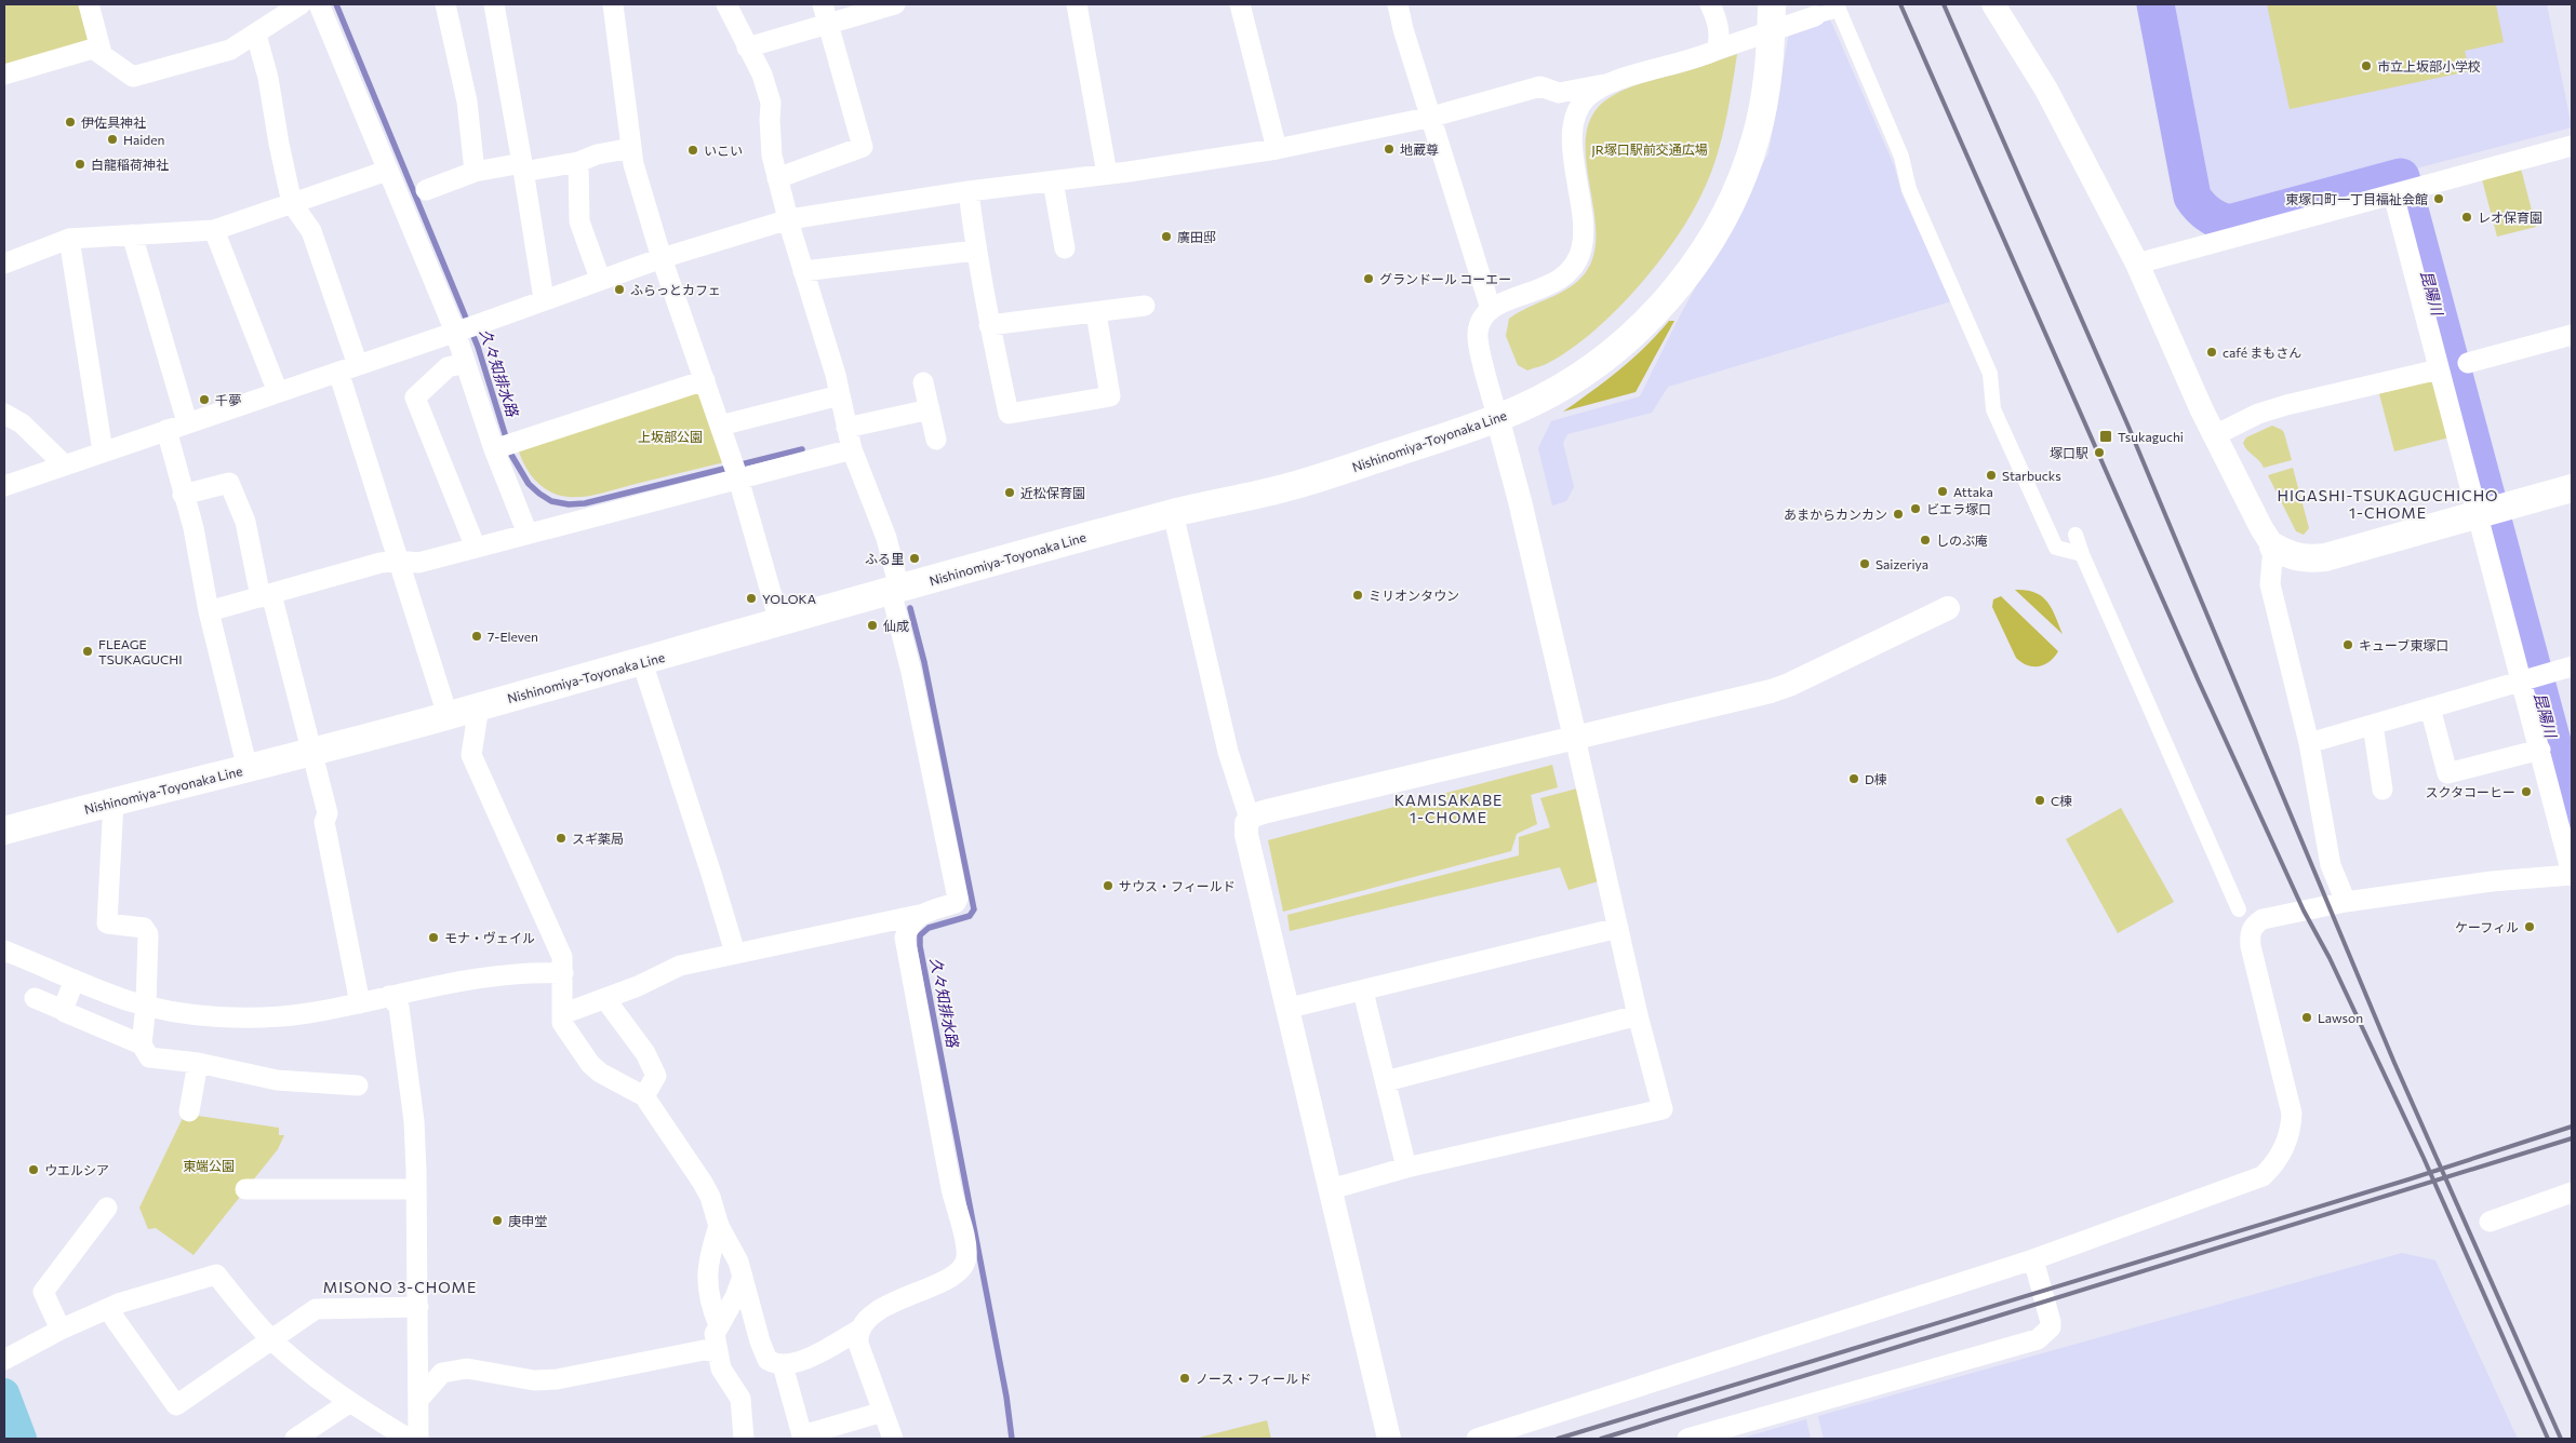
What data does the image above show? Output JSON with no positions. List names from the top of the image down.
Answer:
{
  "streets": {
    "main road": ["Nishinomiya-Toyonaka Line"]
  },
  "districts": ["HIGASHI-TSUKAGUCHICHO 1-CHOME", "KAMISAKABE 1-CHOME", "MISONO 3-CHOME"],
  "water": ["昆陽川", "久々知排水路"],
  "parks": ["JR塚口駅前交通広場", "上坂部公園", "東端公園"],
  "places": {
    "other": [
      "市立上坂部小学校",
      "伊佐具神社",
      "Haiden",
      "地蔵尊",
      "いこい",
      "白龍稲荷神社",
      "東塚口町一丁目福祉会館",
      "レオ保育園",
      "廣田邸",
      "グランドール コーエー",
      "ふらっとカフェ",
      "café まもさん",
      "千夢",
      "塚口駅",
      "Starbucks",
      "Attaka",
      "近松保育園",
      "ビエラ塚口",
      "あまからカンカン",
      "しのぶ庵",
      "ふる里",
      "Saizeriya",
      "ミリオンタウン",
      "YOLOKA",
      "仙成",
      "7-Eleven",
      "キューブ東塚口",
      "FLEAGE TSUKAGUCHI",
      "D棟",
      "スクタコーヒー",
      "C棟",
      "スギ薬局",
      "サウス・フィールド",
      "ケーフィル",
      "モナ・ヴェイル",
      "Lawson",
      "ウエルシア",
      "庚申堂",
      "ノース・フィールド"
    ],
    "transit": ["Tsukaguchi"]
  }
}
